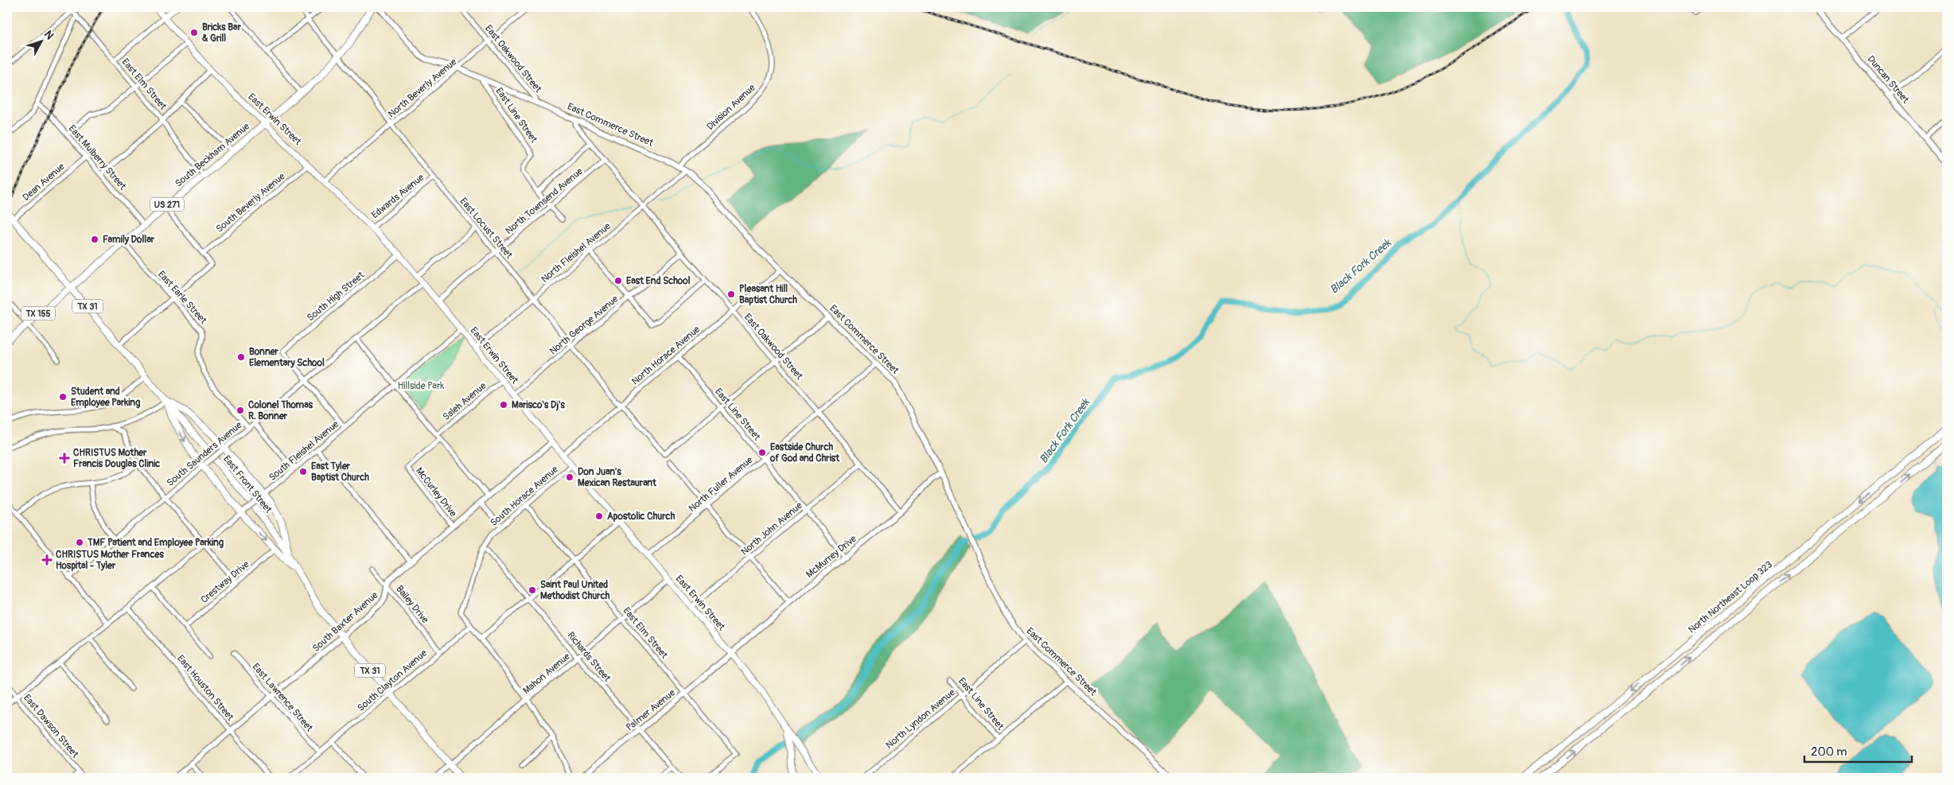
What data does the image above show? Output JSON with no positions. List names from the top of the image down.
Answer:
{
  "streets": {
    "main road": [
      "East Erwin Street",
      "South Beckham Avenue",
      "US 271",
      "TX 31",
      "TX 155",
      "East Front Street",
      "North Northeast Loop 323"
    ],
    "street": [
      "East Oakwood Street",
      "Duncan Street",
      "East Elm Street",
      "North Beverly Avenue",
      "Division Avenue",
      "East Line Street",
      "East Commerce Street",
      "East Mulberry Street",
      "Dean Avenue",
      "Edwards Avenue",
      "North Townsend Avenue",
      "South Beverly Avenue",
      "East Locust Street",
      "North Fleishel Avenue",
      "South High Street",
      "East Earle Street",
      "North George Avenue",
      "North Horace Avenue",
      "Saleh Avenue",
      "South Fleishel Avenue",
      "South Saunders Avenue",
      "North Fuller Avenue",
      "McCurley Drive",
      "South Horace Avenue",
      "North John Avenue",
      "McMurrey Drive",
      "Crestway Drive",
      "Bailey Drive",
      "South Baxter Avenue",
      "Richards Street",
      "Mahon Avenue",
      "South Clayton Avenue",
      "East Houston Street",
      "East Lawrence Street",
      "Palmer Avenue",
      "North Lyndon Avenue",
      "East Dawson Street"
    ]
  },
  "crossings": [
    ["East Oakwood Street", "North Beverly Avenue"],
    ["East Oakwood Street", "East Commerce Street"],
    ["East Oakwood Street", "North Townsend Avenue"],
    ["East Oakwood Street", "North Fleishel Avenue"],
    ["East Oakwood Street", "North George Avenue"],
    ["East Oakwood Street", "North Horace Avenue"],
    ["East Oakwood Street", "North Fuller Avenue"],
    ["East Oakwood Street", "North John Avenue"],
    ["East Oakwood Street", "McMurrey Drive"],
    ["East Elm Street", "South Beckham Avenue"],
    ["East Elm Street", "South Horace Avenue"],
    ["East Elm Street", "Mahon Avenue"],
    ["East Elm Street", "Palmer Avenue"],
    ["North Beverly Avenue", "East Erwin Street"],
    ["North Beverly Avenue", "East Commerce Street"],
    ["North Beverly Avenue", "East Locust Street"],
    ["Division Avenue", "East Commerce Street"],
    ["East Line Street", "East Commerce Street"],
    ["East Line Street", "North Townsend Avenue"],
    ["East Line Street", "East Locust Street"],
    ["East Line Street", "North Horace Avenue"],
    ["East Line Street", "North Fuller Avenue"],
    ["East Line Street", "North John Avenue"],
    ["East Line Street", "McMurrey Drive"],
    ["East Line Street", "North Lyndon Avenue"],
    ["East Erwin Street", "South Beckham Avenue"],
    ["East Erwin Street", "Edwards Avenue"],
    ["East Erwin Street", "North Townsend Avenue"],
    ["East Erwin Street", "South Beverly Avenue"],
    ["East Erwin Street", "US 271"],
    ["East Erwin Street", "North Fleishel Avenue"],
    ["East Erwin Street", "South High Street"],
    ["East Erwin Street", "North George Avenue"],
    ["East Erwin Street", "North Horace Avenue"],
    ["East Erwin Street", "Saleh Avenue"],
    ["East Erwin Street", "South Fleishel Avenue"],
    ["East Erwin Street", "South Saunders Avenue"],
    ["East Erwin Street", "North Fuller Avenue"],
    ["East Erwin Street", "South Horace Avenue"],
    ["East Erwin Street", "North John Avenue"],
    ["East Erwin Street", "McMurrey Drive"],
    ["East Erwin Street", "South Baxter Avenue"],
    ["East Erwin Street", "Mahon Avenue"],
    ["East Erwin Street", "Palmer Avenue"],
    ["East Commerce Street", "North Fleishel Avenue"],
    ["East Commerce Street", "North Horace Avenue"],
    ["East Commerce Street", "North Fuller Avenue"],
    ["East Commerce Street", "McMurrey Drive"],
    ["East Commerce Street", "North Lyndon Avenue"],
    ["South Beckham Avenue", "East Mulberry Street"],
    ["South Beckham Avenue", "US 271"],
    ["South Beckham Avenue", "East Earle Street"],
    ["South Beckham Avenue", "East Front Street"],
    ["East Mulberry Street", "Dean Avenue"],
    ["Dean Avenue", "East Front Street"],
    ["Edwards Avenue", "East Locust Street"],
    ["North Townsend Avenue", "East Locust Street"],
    ["US 271", "East Locust Street"],
    ["East Locust Street", "North Fleishel Avenue"],
    ["East Locust Street", "North George Avenue"],
    ["East Locust Street", "North Horace Avenue"],
    ["South High Street", "South Saunders Avenue"],
    ["East Earle Street", "South Saunders Avenue"],
    ["Saleh Avenue", "McCurley Drive"],
    ["South Fleishel Avenue", "East Houston Street"],
    ["South Fleishel Avenue", "East Dawson Street"],
    ["East Front Street", "South Baxter Avenue"],
    ["East Front Street", "Mahon Avenue"],
    ["East Front Street", "South Clayton Avenue"],
    ["McCurley Drive", "South Baxter Avenue"],
    ["South Horace Avenue", "Richards Street"],
    ["South Horace Avenue", "South Clayton Avenue"],
    ["McMurrey Drive", "Palmer Avenue"],
    ["Bailey Drive", "South Baxter Avenue"],
    ["Bailey Drive", "South Clayton Avenue"],
    ["South Baxter Avenue", "East Houston Street"],
    ["South Baxter Avenue", "East Lawrence Street"],
    ["Richards Street", "Mahon Avenue"],
    ["Richards Street", "Palmer Avenue"],
    ["South Clayton Avenue", "East Lawrence Street"]
  ],
  "water": ["Black Fork Creek"],
  "parks": ["Hillside Park"],
  "places": {
    "other": [
      "Bricks Bar & Grill",
      "Family Dollar",
      "East End School",
      "Pleasant Hill Baptist Church",
      "Bonner Elementary School",
      "Student and Employee Parking",
      "Marisco's Dj's",
      "Colonel Thomas R. Bonner",
      "Eastside Church of God and Christ",
      "East Tyler Baptist Church",
      "Don Juan's Mexican Restaurant",
      "Apostolic Church",
      "TMF Patient and Employee Parking",
      "Saint Paul United Methodist Church"
    ],
    "health": ["CHRISTUS Mother Francis Douglas Clinic", "CHRISTUS Mother Frances Hospital - Tyler"]
  },
  "scale_bar": "200 m",
  "north": "top right"
}
